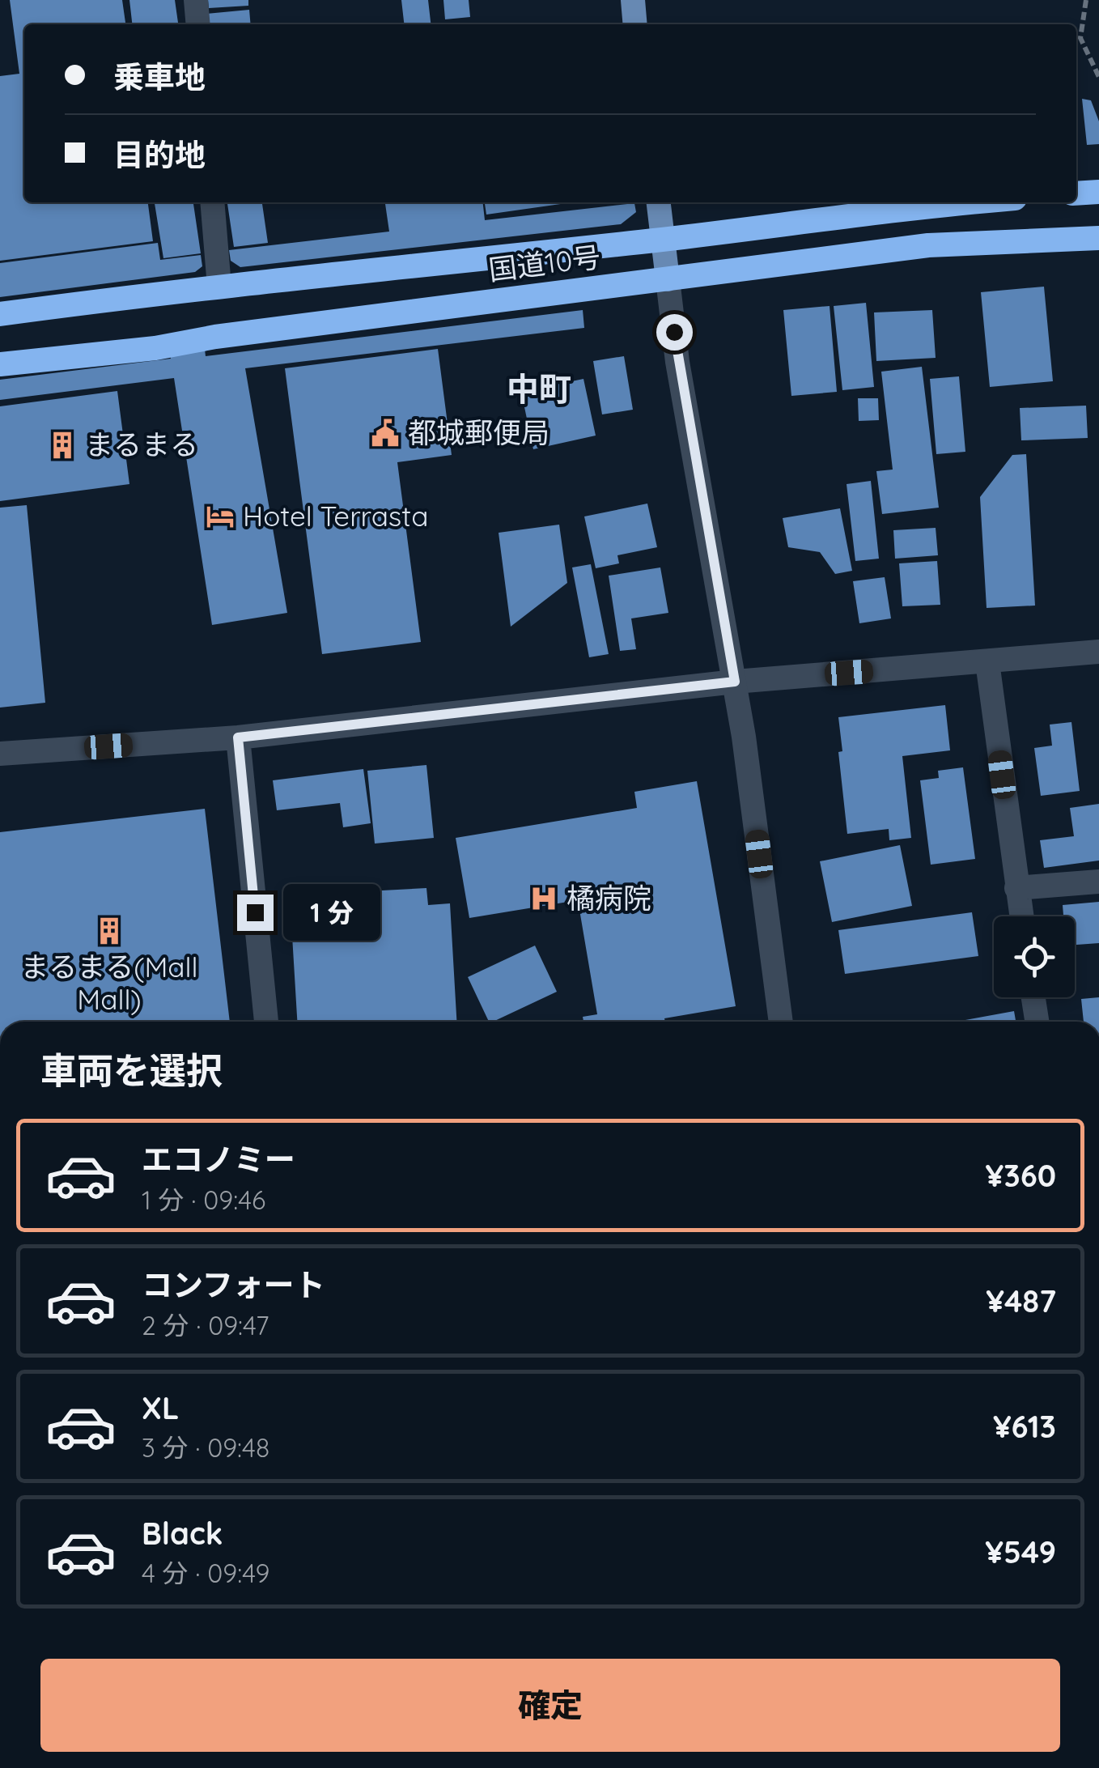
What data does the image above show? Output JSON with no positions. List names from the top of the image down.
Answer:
{
  "streets": {
    "highway": ["国道10号"]
  },
  "districts": ["中町"],
  "places": {
    "public building": ["都城郵便局"],
    "building": ["まるまる", "まるまる(Mall Mall)"],
    "hotel": ["Hotel Terrasta"],
    "hospital": ["橘病院"]
  },
  "page": {
    "banner": ["乗車地", "目的地"],
    "bubble": "1 分",
    "heading": "車両を選択",
    "list": [
      {
        "name": "エコノミー",
        "note": "1 分 · 09:46",
        "value": "¥360"
      },
      {
        "name": "コンフォート",
        "note": "2 分 · 09:47",
        "value": "¥487"
      },
      {
        "name": "XL",
        "note": "3 分 · 09:48",
        "value": "¥613"
      },
      {
        "name": "Black",
        "note": "4 分 · 09:49",
        "value": "¥549"
      }
    ],
    "buttons": "確定"
  }
}
